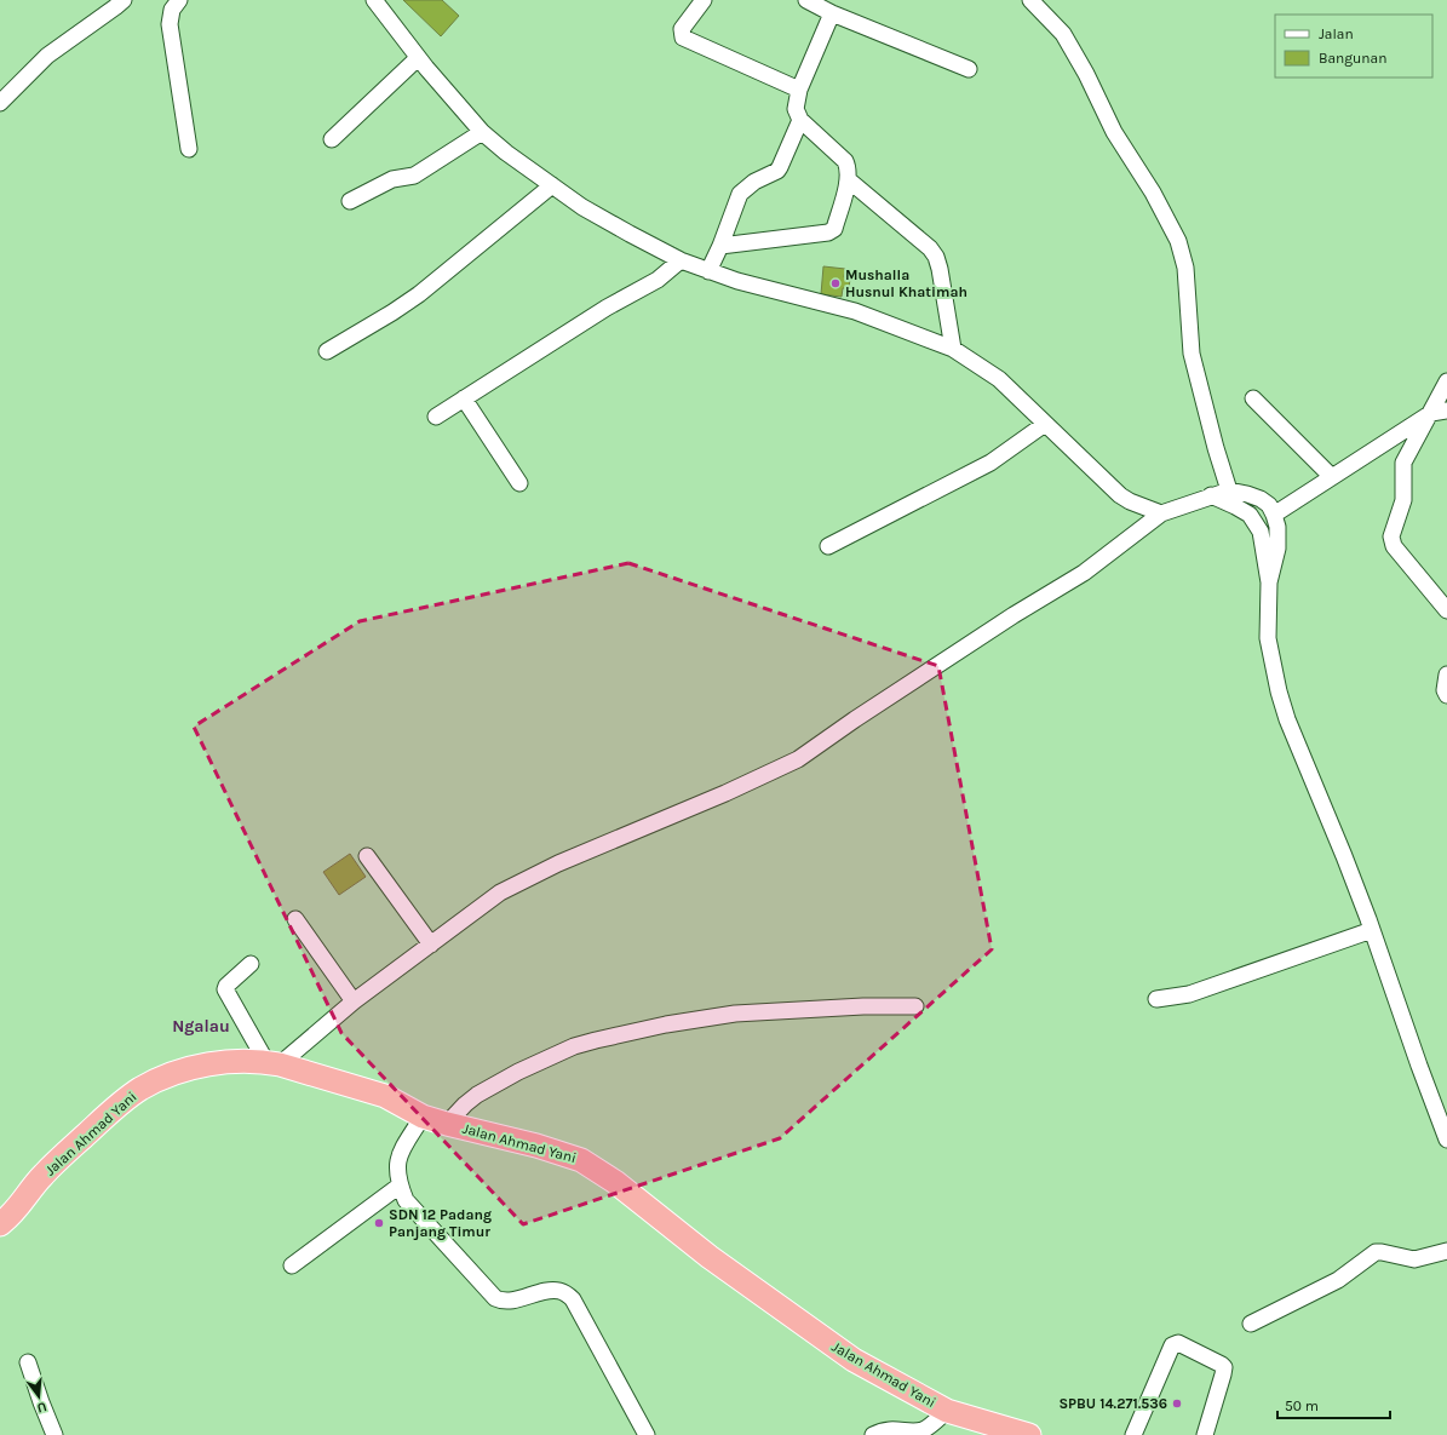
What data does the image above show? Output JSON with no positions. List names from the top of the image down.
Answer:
{
  "streets": {
    "highway": ["Jalan Ahmad Yani"]
  },
  "districts": ["Ngalau"],
  "places": ["Mushalla Husnul Khatimah", "SDN 12 Padang Panjang Timur", "SPBU 14.271.536"],
  "legend": ["Jalan", "Bangunan"],
  "scale_bar": "50 m",
  "north": "bottom"
}
